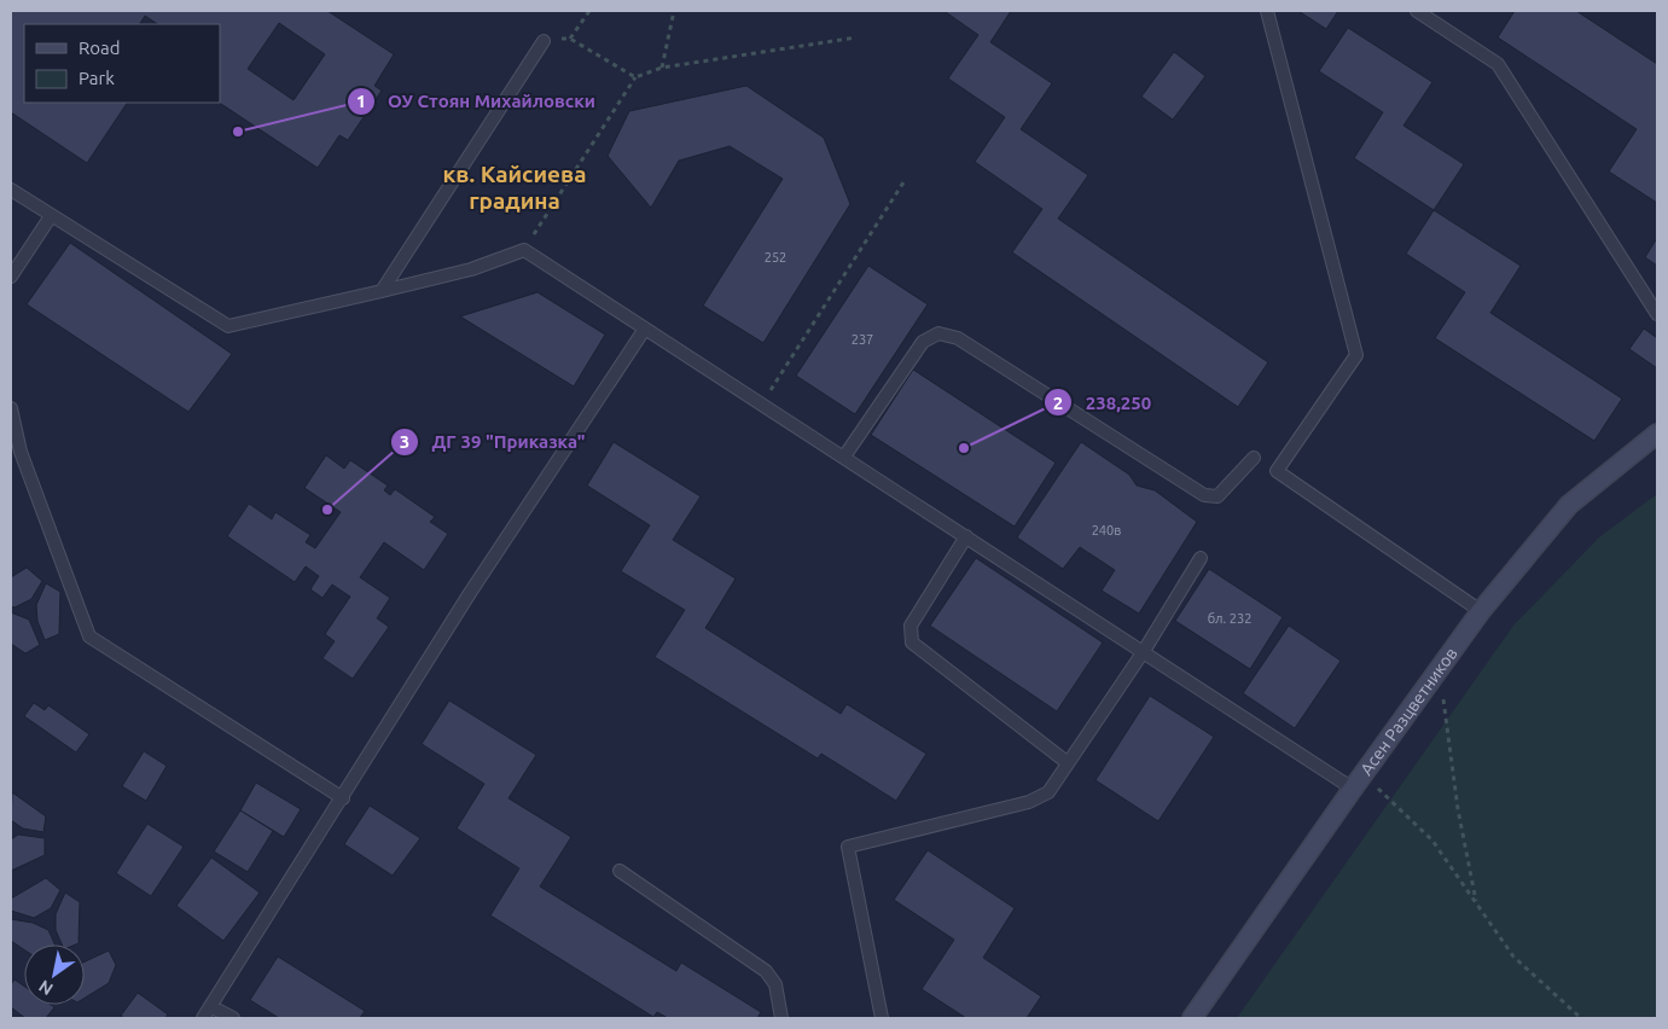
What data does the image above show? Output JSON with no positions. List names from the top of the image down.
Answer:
{
  "streets": {
    "street": ["Асен Разцветников"]
  },
  "districts": ["кв. Кайсиева градина"],
  "places": ["ОУ Стоян Михайловски", "238,250", "ДГ 39 \"Приказка\""],
  "house_numbers": [
    "252",
    "237",
    "240в",
    "бл. 232"
  ],
  "legend": ["Road", "Park"],
  "north": "bottom left"
}
